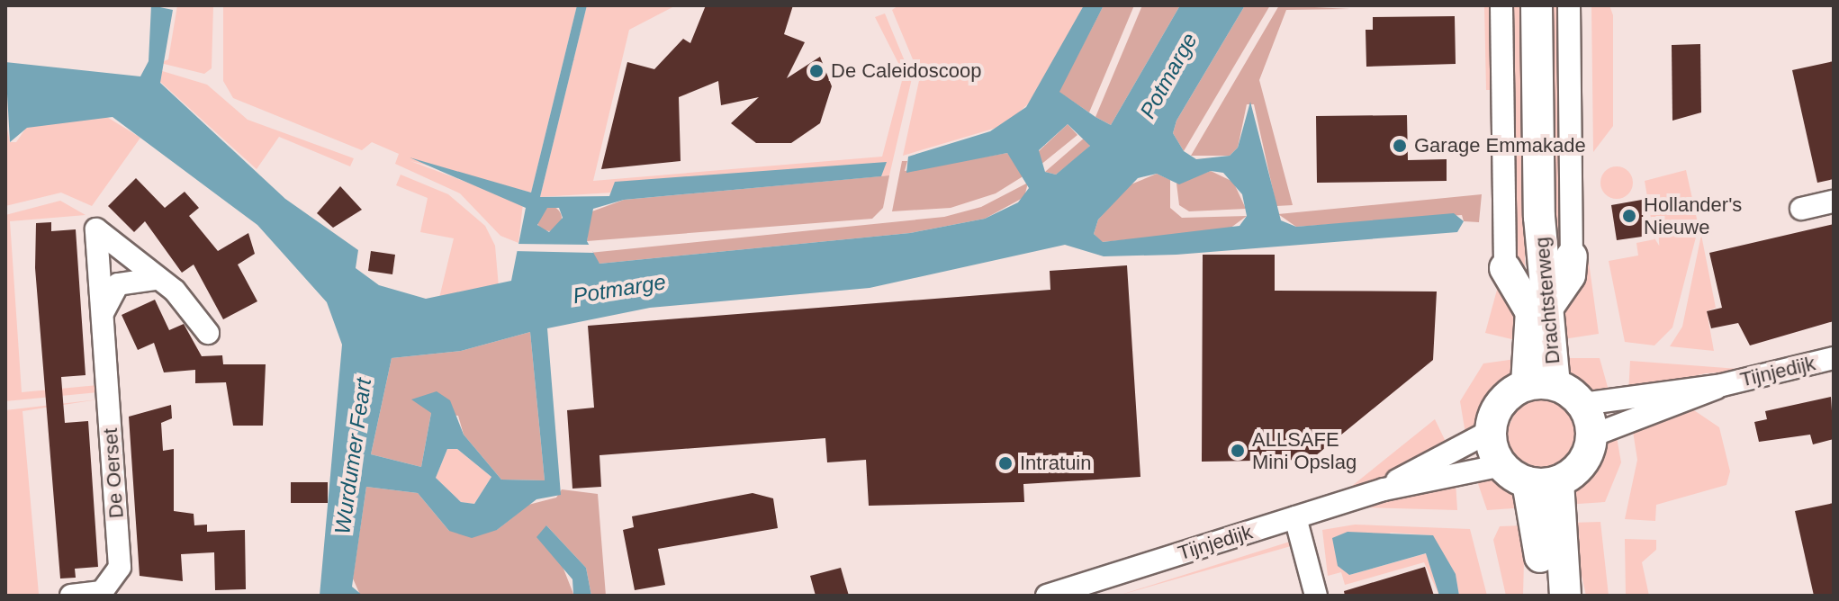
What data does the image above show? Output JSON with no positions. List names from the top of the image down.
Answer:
{
  "streets": {
    "main road": ["Drachtsterweg"],
    "street": ["Tijnjedijk", "De Oerset"]
  },
  "crossings": [
    ["Drachtsterweg", "Tijnjedijk"]
  ],
  "water": ["Potmarge", "Wurdumer Feart"],
  "places": [
    "De Caleidoscoop",
    "Garage Emmakade",
    "Hollander's Nieuwe",
    "ALLSAFE Mini Opslag",
    "Intratuin"
  ]
}
